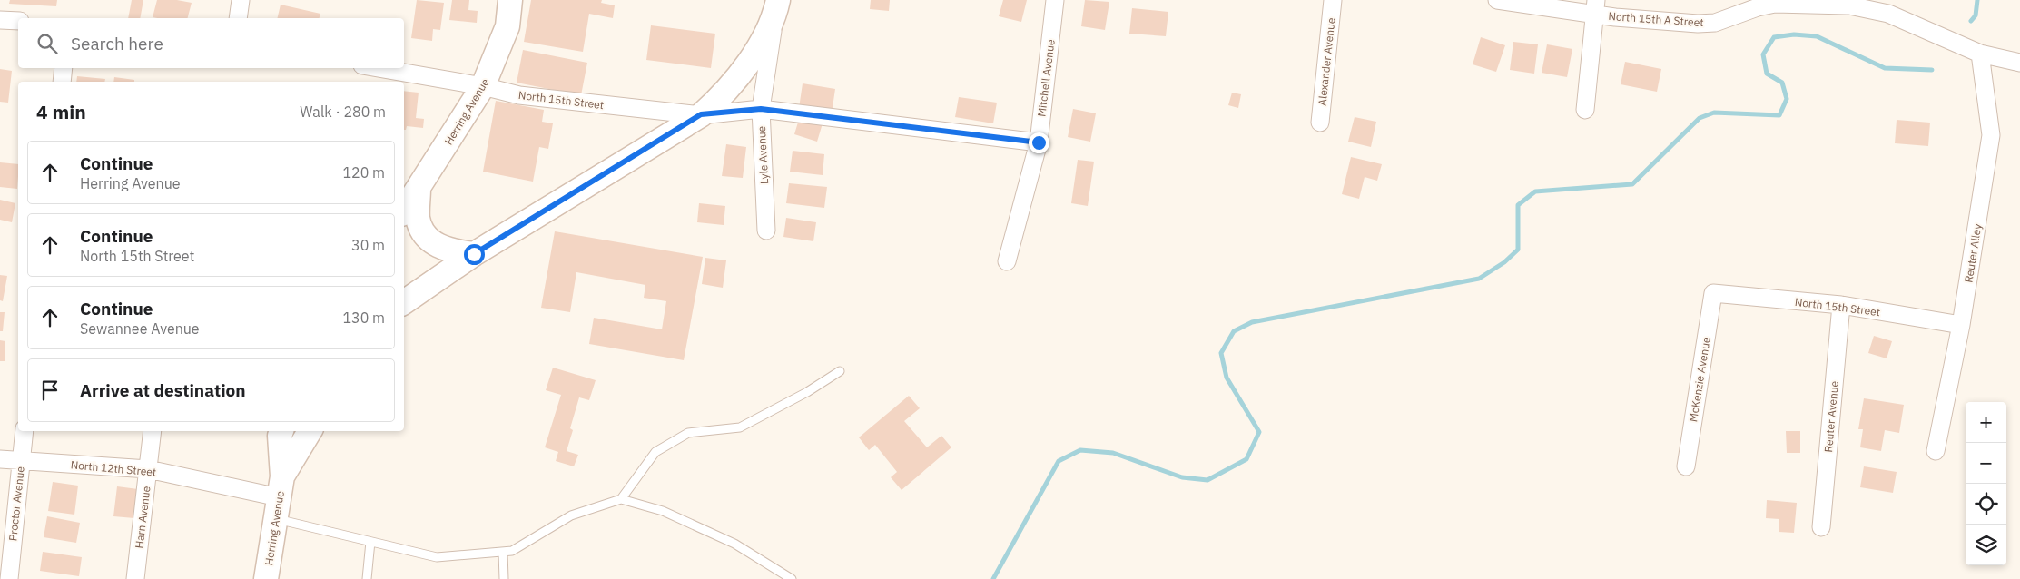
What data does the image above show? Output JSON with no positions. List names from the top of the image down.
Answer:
{
  "streets": {
    "main road": ["Herring Avenue"],
    "street": [
      "North 15th A Street",
      "Alexander Avenue",
      "Mitchell Avenue",
      "North 15th Street",
      "Lyle Avenue",
      "Reuter Alley",
      "McKenzie Avenue",
      "Reuter Avenue",
      "North 12th Street",
      "Proctor Avenue",
      "Harn Avenue"
    ]
  },
  "crossings": [
    ["North 15th A Street", "Reuter Alley"],
    ["Mitchell Avenue", "North 15th Street"],
    ["North 15th Street", "Herring Avenue"],
    ["North 15th Street", "Lyle Avenue"],
    ["North 15th Street", "Reuter Alley"],
    ["North 15th Street", "McKenzie Avenue"],
    ["North 15th Street", "Reuter Avenue"],
    ["Herring Avenue", "North 12th Street"],
    ["North 12th Street", "Proctor Avenue"],
    ["North 12th Street", "Harn Avenue"]
  ],
  "page": {
    "search": "Search here",
    "heading": ["4 min", "Walk · 280 m"],
    "list": [
      ["Continue", "Herring Avenue", "120 m"],
      ["Continue", "North 15th Street", "30 m"],
      ["Continue", "Sewannee Avenue", "130 m"],
      "Arrive at destination"
    ],
    "map_buttons": ["+", "−"]
  }
}
